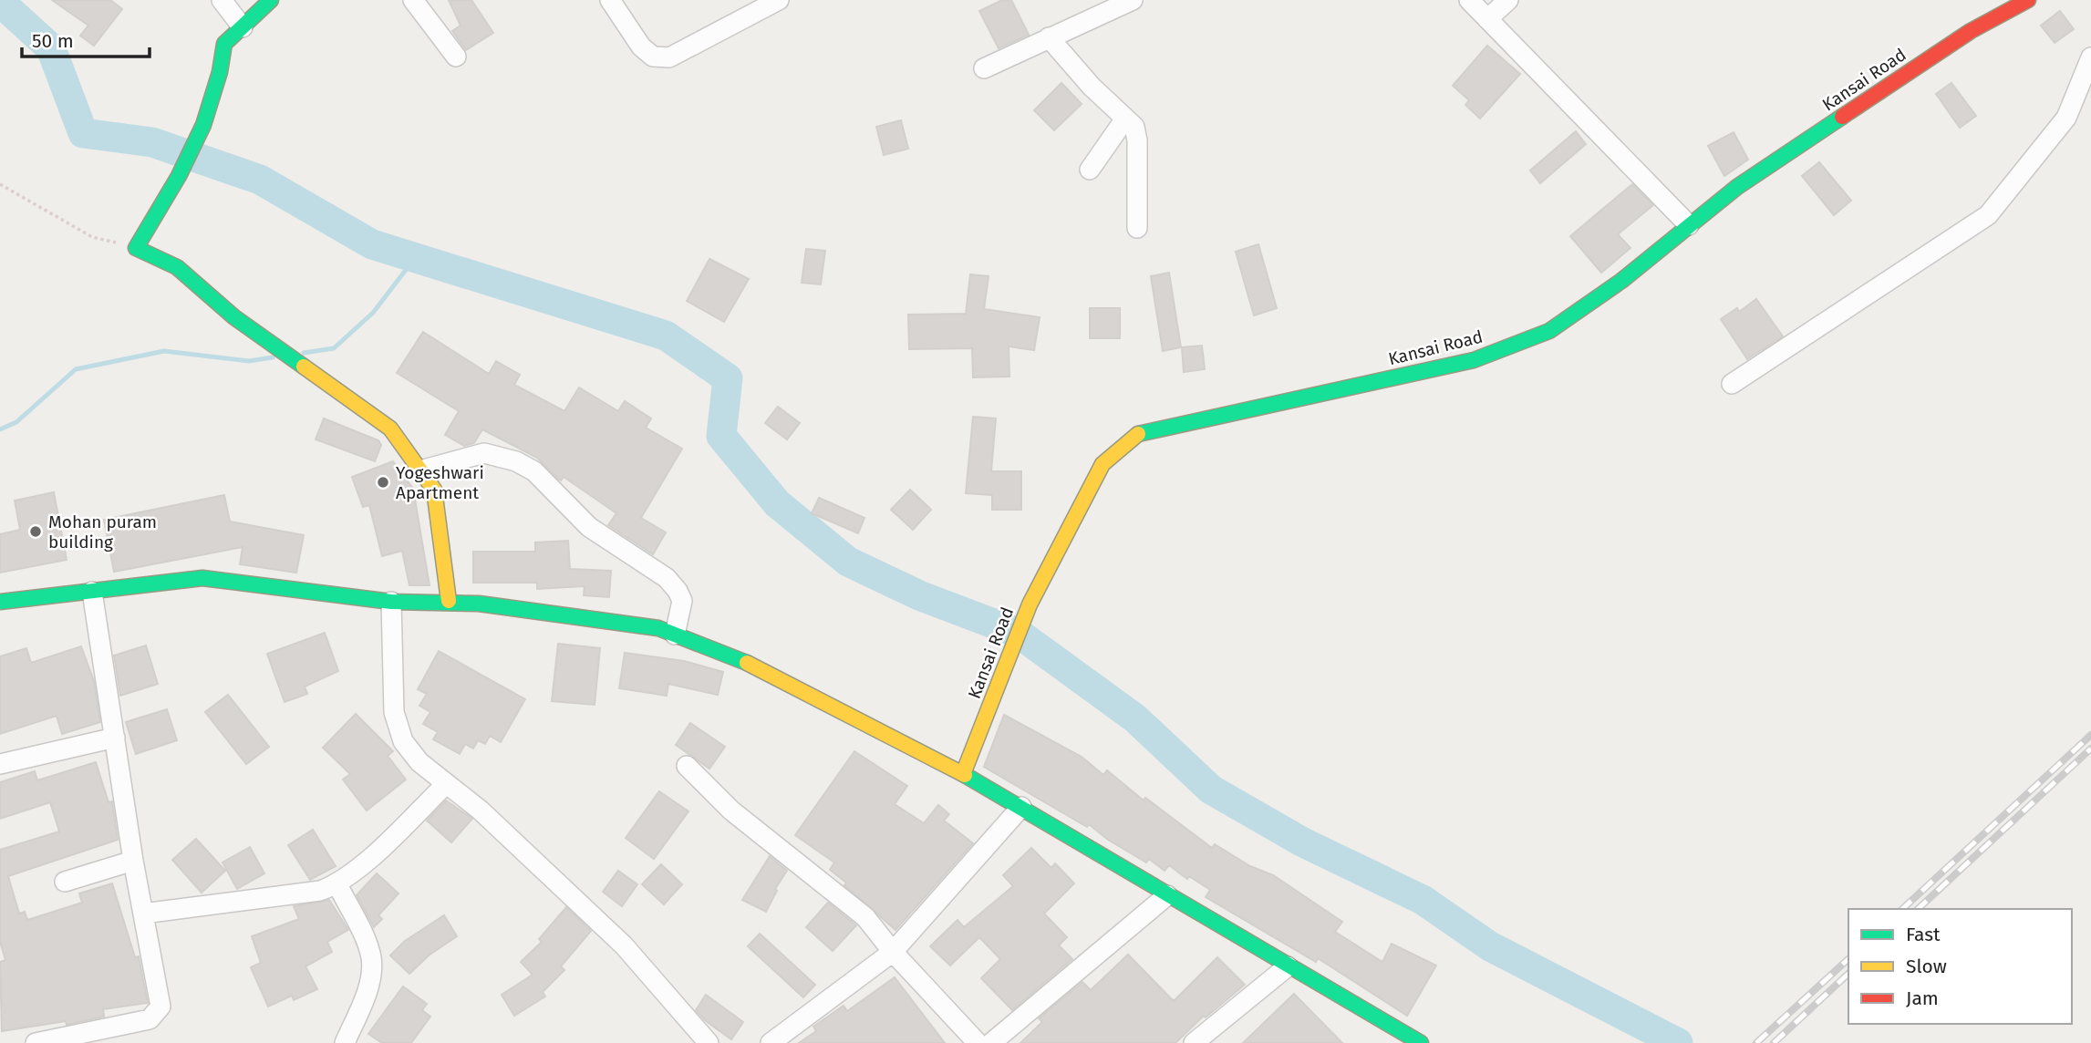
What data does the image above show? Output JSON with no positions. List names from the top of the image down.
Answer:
{
  "streets": {
    "street": ["Kansai Road"]
  },
  "places": ["Yogeshwari Apartment", "Mohan puram building"],
  "legend": ["Fast", "Slow", "Jam"],
  "scale_bar": "50 m"
}
